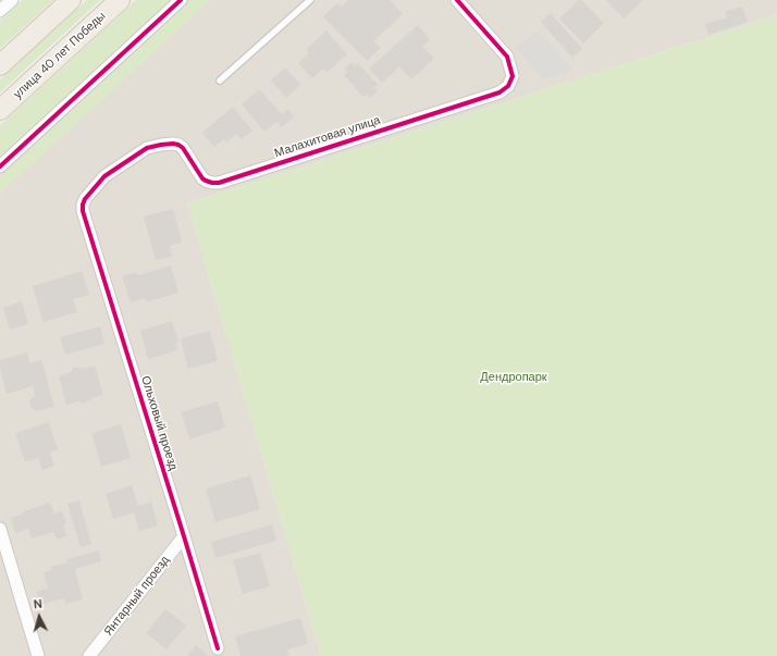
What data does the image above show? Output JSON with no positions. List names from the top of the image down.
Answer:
{
  "streets": {
    "main road": ["улица 40 лет Победы"],
    "street": ["Малахитовая улица", "Ольховый проезд", "Янтарный проезд"]
  },
  "crossings": [
    ["Малахитовая улица", "Ольховый проезд"],
    ["Ольховый проезд", "Янтарный проезд"]
  ],
  "parks": ["Дендропарк"],
  "north": "top"
}
